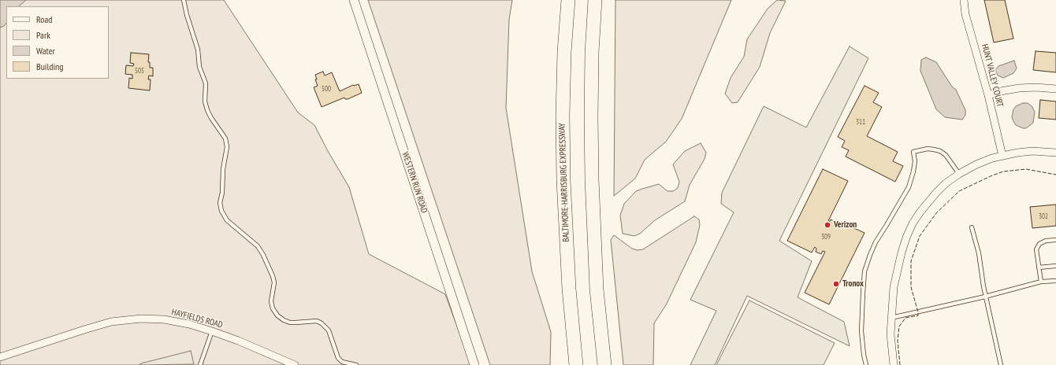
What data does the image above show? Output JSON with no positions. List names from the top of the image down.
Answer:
{
  "streets": {
    "highway": ["BALTIMORE-HARRISBURG EXPRESSWAY"],
    "street": ["HUNT VALLEY COURT", "WESTERN RUN ROAD", "HAYFIELDS ROAD"]
  },
  "places": ["Verizon", "Tronox"],
  "house_numbers": [
    "505",
    "500",
    "311",
    "302",
    "309"
  ],
  "legend": [
    "Road",
    "Park",
    "Water",
    "Building"
  ]
}
